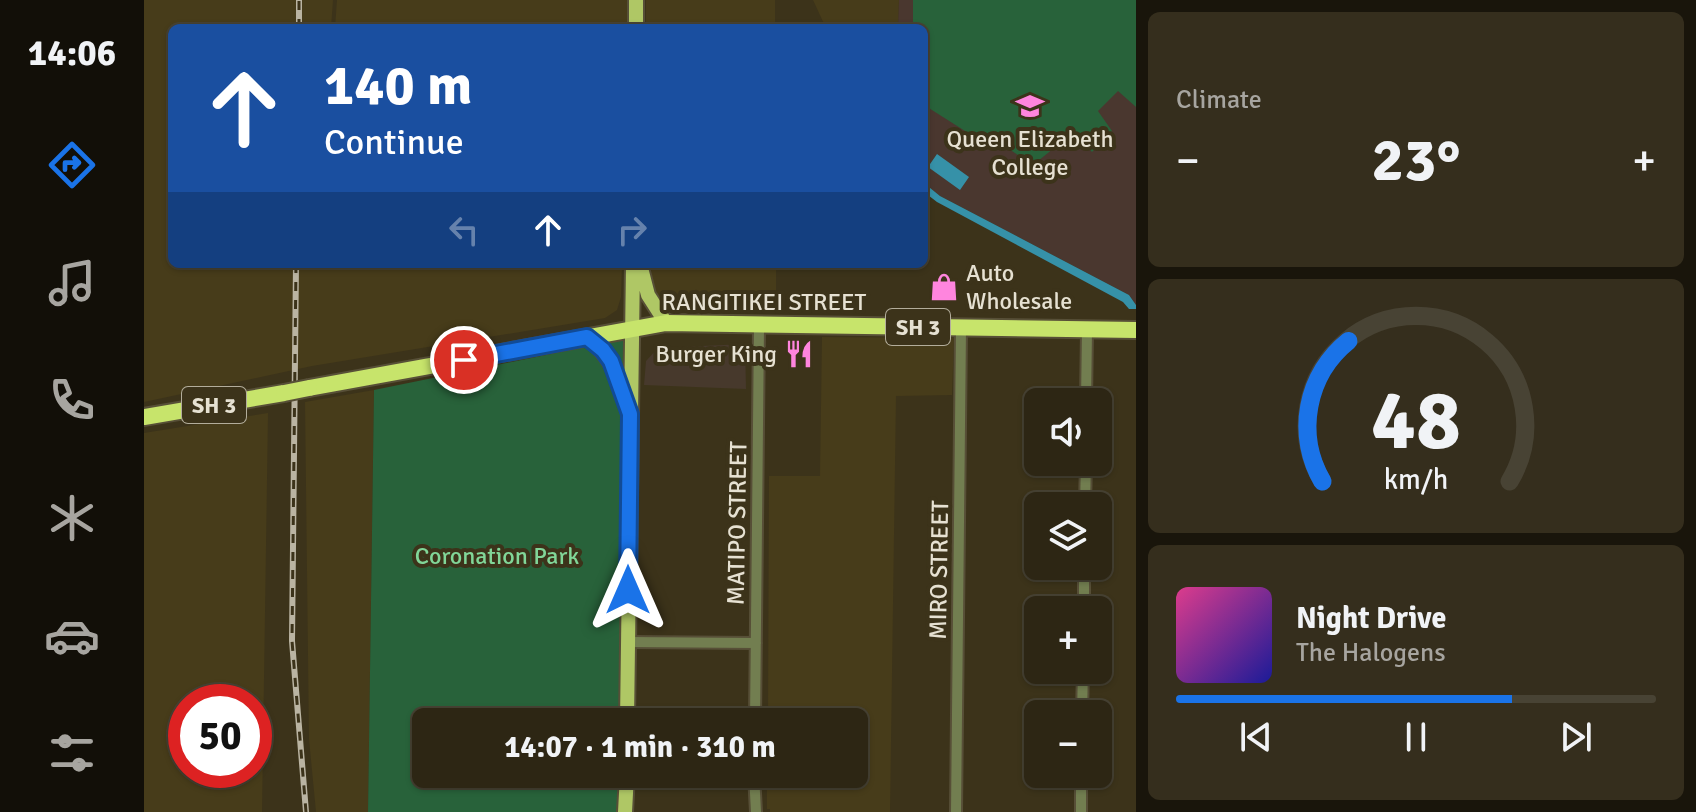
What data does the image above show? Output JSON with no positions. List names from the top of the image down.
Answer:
{
  "streets": {
    "highway": ["RANGITIKEI STREET", "SH 3"],
    "street": ["MATIPO STREET", "MIRO STREET"]
  },
  "crossings": [
    ["RANGITIKEI STREET", "SH 3"],
    ["RANGITIKEI STREET", "MATIPO STREET"],
    ["RANGITIKEI STREET", "MIRO STREET"]
  ],
  "parks": ["Coronation Park"],
  "places": {
    "school or university": ["Queen Elizabeth College"],
    "shop": ["Auto Wholesale"],
    "restaurant": ["Burger King"]
  },
  "page": {
    "tabs": "14:06",
    "tile": "Climate",
    "turn": ["140 m", "Continue"],
    "heat": ["−", "23°", "+"],
    "map_buttons": ["+", "−"],
    "song": ["Night Drive", "The Halogens"],
    "limit": "50",
    "trip": "14:07 · 1 min · 310 m",
    "gauge": ["48", "km/h"]
  }
}
